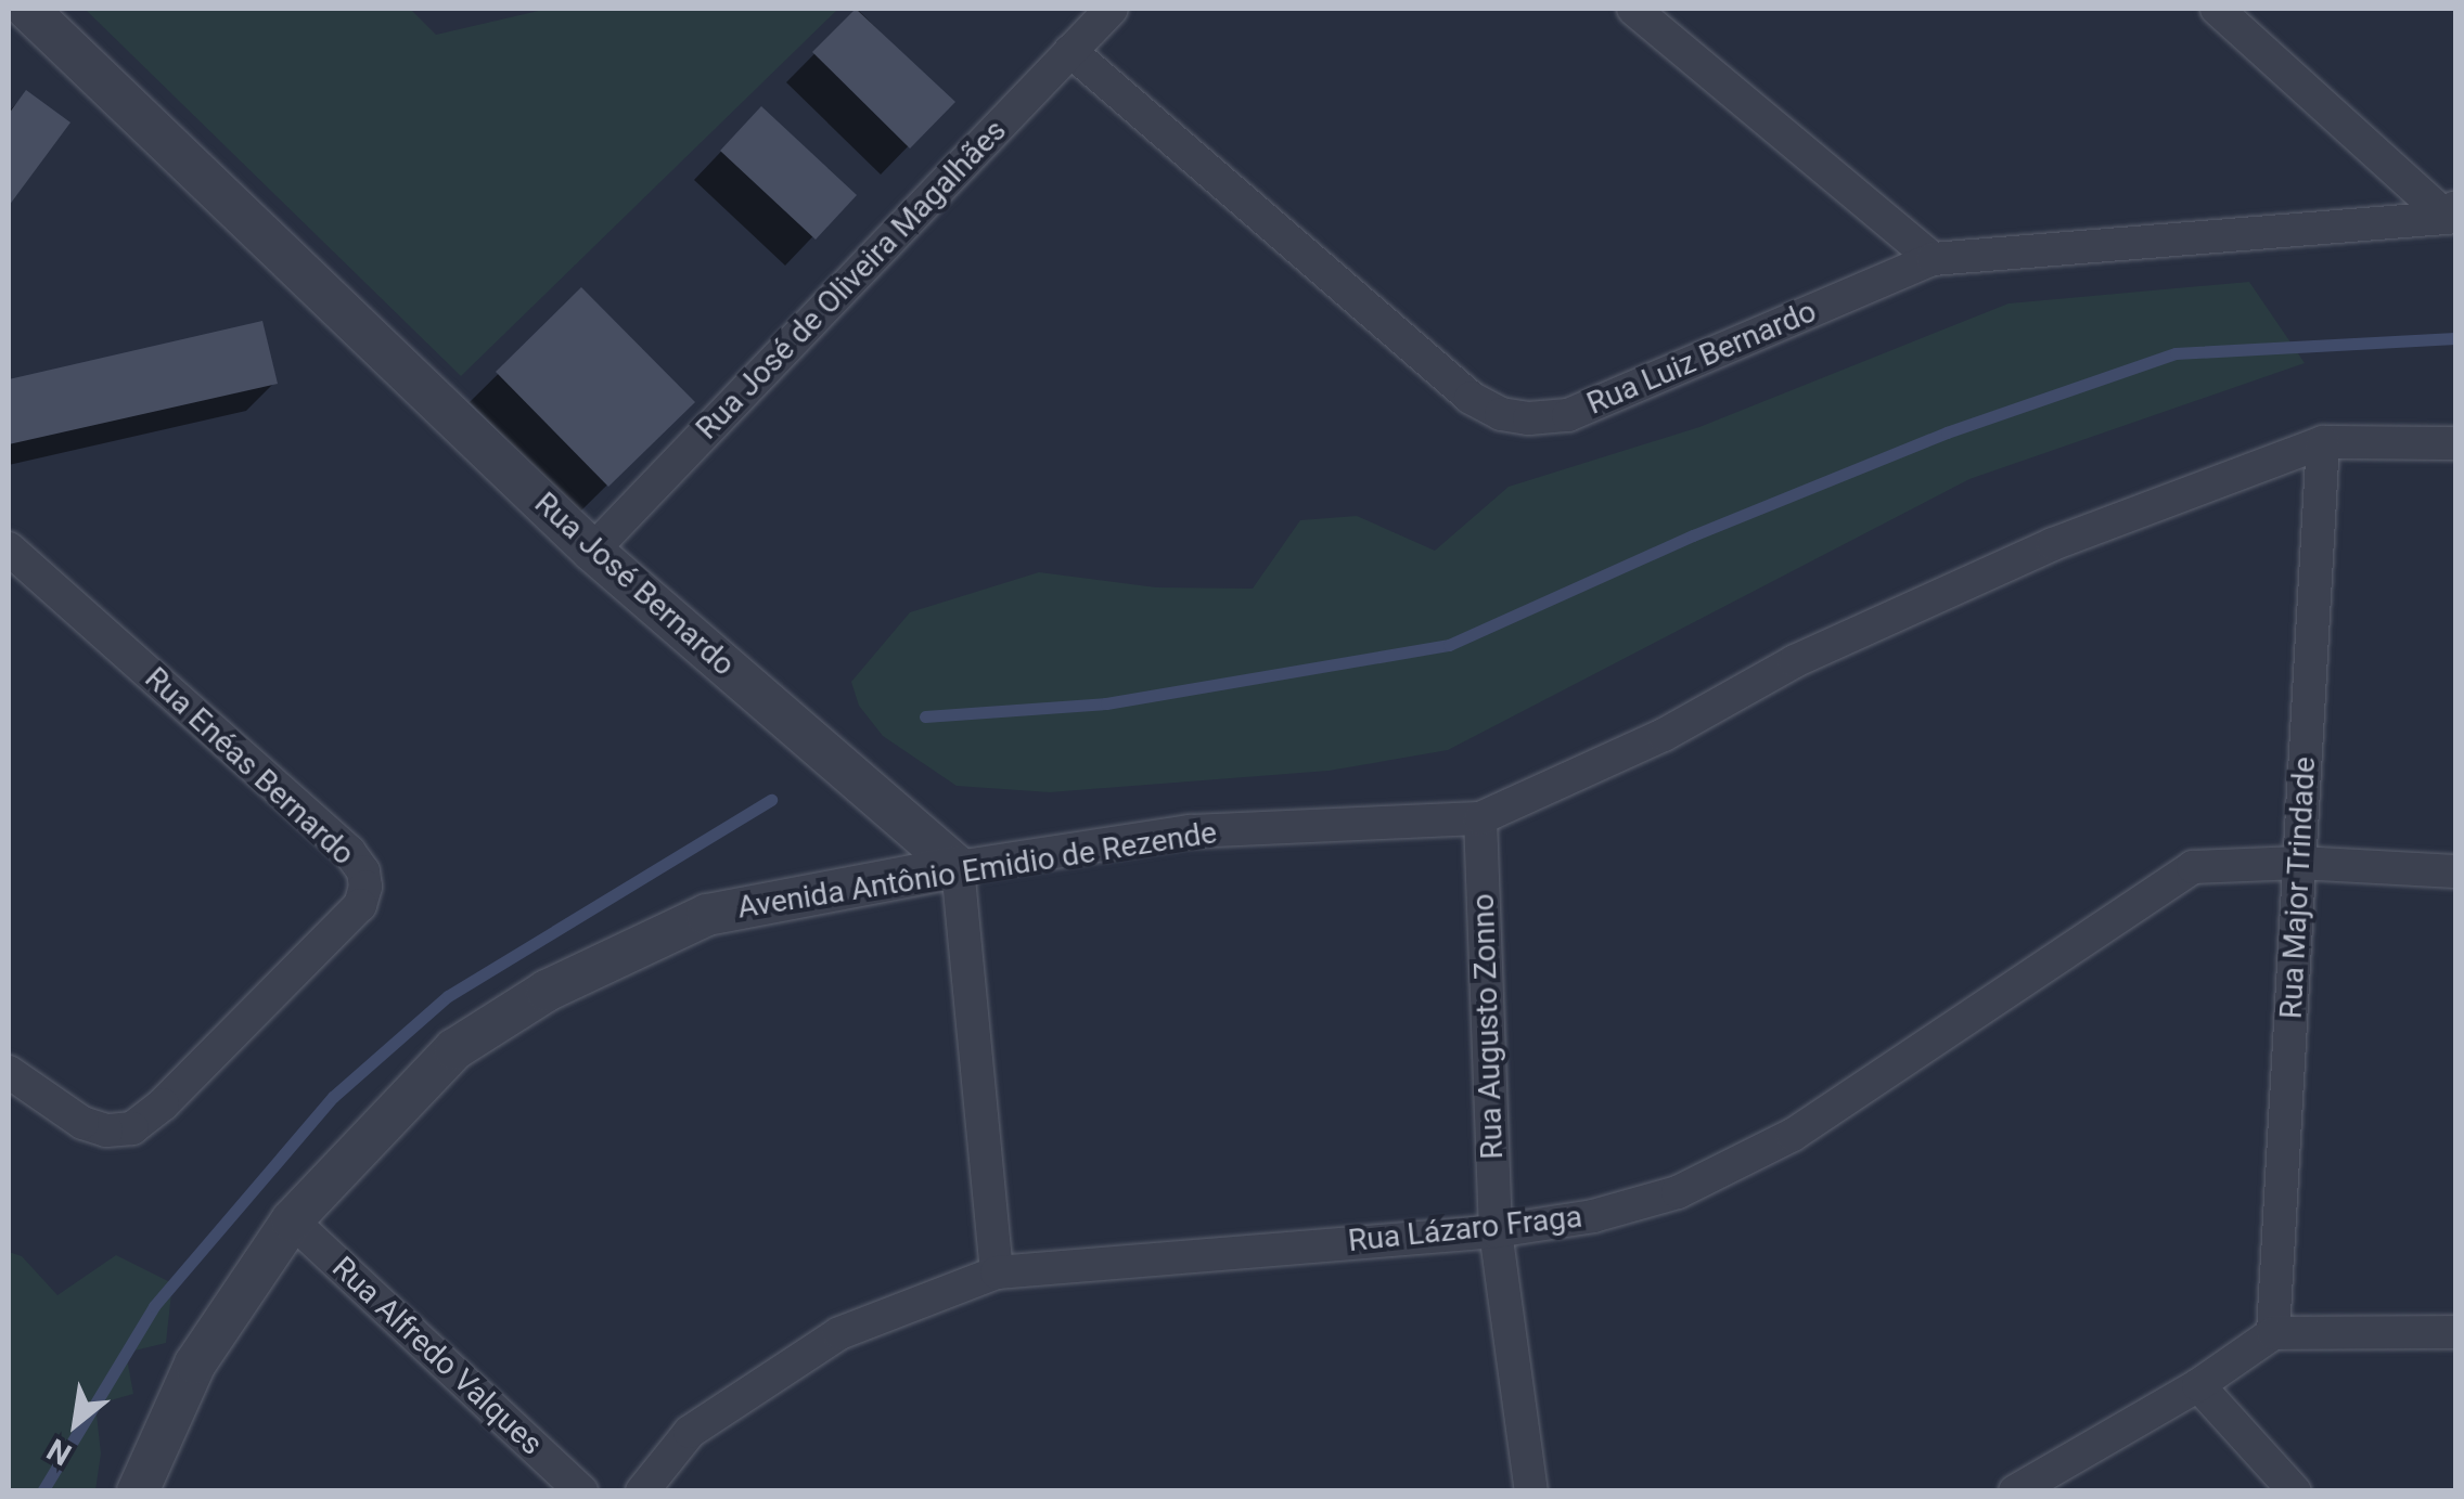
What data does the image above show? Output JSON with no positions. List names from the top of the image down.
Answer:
{
  "streets": {
    "street": [
      "Rua José de Oliveira Magalhães",
      "Rua Luiz Bernardo",
      "Rua José Bernardo",
      "Rua Enéas Bernardo",
      "Avenida Antônio Emidio de Rezende",
      "Rua Major Trindade",
      "Rua Augusto Zonno",
      "Rua Lázaro Fraga",
      "Rua Alfredo Valques"
    ]
  },
  "crossings": [
    ["Rua José de Oliveira Magalhães", "Rua Luiz Bernardo"],
    ["Rua José de Oliveira Magalhães", "Rua José Bernardo"],
    ["Rua José Bernardo", "Avenida Antônio Emidio de Rezende"],
    ["Avenida Antônio Emidio de Rezende", "Rua Major Trindade"],
    ["Avenida Antônio Emidio de Rezende", "Rua Augusto Zonno"],
    ["Avenida Antônio Emidio de Rezende", "Rua Alfredo Valques"],
    ["Rua Major Trindade", "Rua Lázaro Fraga"],
    ["Rua Augusto Zonno", "Rua Lázaro Fraga"]
  ],
  "north": "bottom left"
}
